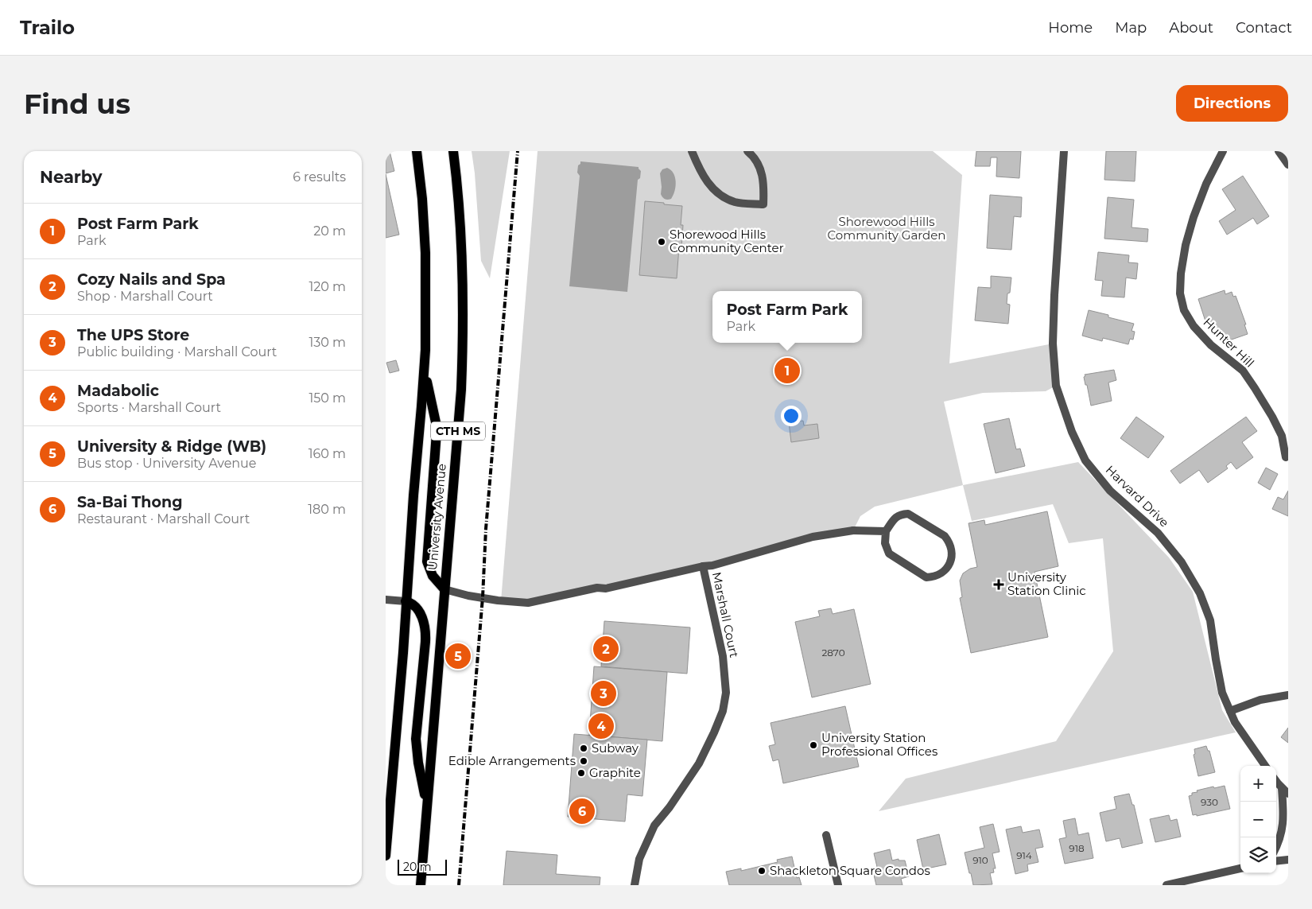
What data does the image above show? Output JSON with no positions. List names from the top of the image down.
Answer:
{
  "streets": {
    "main road": ["CTH MS", "University Avenue"],
    "street": ["Hunter Hill", "Harvard Drive", "Marshall Court"]
  },
  "crossings": [
    ["University Avenue", "Marshall Court"]
  ],
  "parks": ["Shorewood Hills Community Garden"],
  "places": {
    "other": [
      "Shorewood Hills Community Center",
      "University Station Professional Offices",
      "Subway",
      "Edible Arrangements",
      "Graphite",
      "Shackleton Square Condos"
    ],
    "health": ["University Station Clinic"]
  },
  "house_numbers": [
    "2870",
    "930",
    "918",
    "914",
    "910"
  ],
  "scale_bar": "20 m",
  "page": {
    "header": "Trailo",
    "nav": [
      "Home",
      "Map",
      "About",
      "Contact"
    ],
    "buttons": "Directions",
    "title": "Find us",
    "heading": ["Nearby", "6 results"],
    "list": [
      {
        "mark": "1",
        "name": "Post Farm Park",
        "note": "Park",
        "value": "20 m"
      },
      {
        "mark": "2",
        "name": "Cozy Nails and Spa",
        "note": "Shop · Marshall Court",
        "value": "120 m"
      },
      {
        "mark": "3",
        "name": "The UPS Store",
        "note": "Public building · Marshall Court",
        "value": "130 m"
      },
      {
        "mark": "4",
        "name": "Madabolic",
        "note": "Sports · Marshall Court",
        "value": "150 m"
      },
      {
        "mark": "5",
        "name": "University & Ridge (WB)",
        "note": "Bus stop · University Avenue",
        "value": "160 m"
      },
      {
        "mark": "6",
        "name": "Sa-Bai Thong",
        "note": "Restaurant · Marshall Court",
        "value": "180 m"
      }
    ],
    "popup": ["Post Farm Park", "Park"],
    "pins": [
      "1",
      "2",
      "5",
      "3",
      "4",
      "6"
    ],
    "map_buttons": ["+", "−"],
    "scale": "20 m"
  }
}
